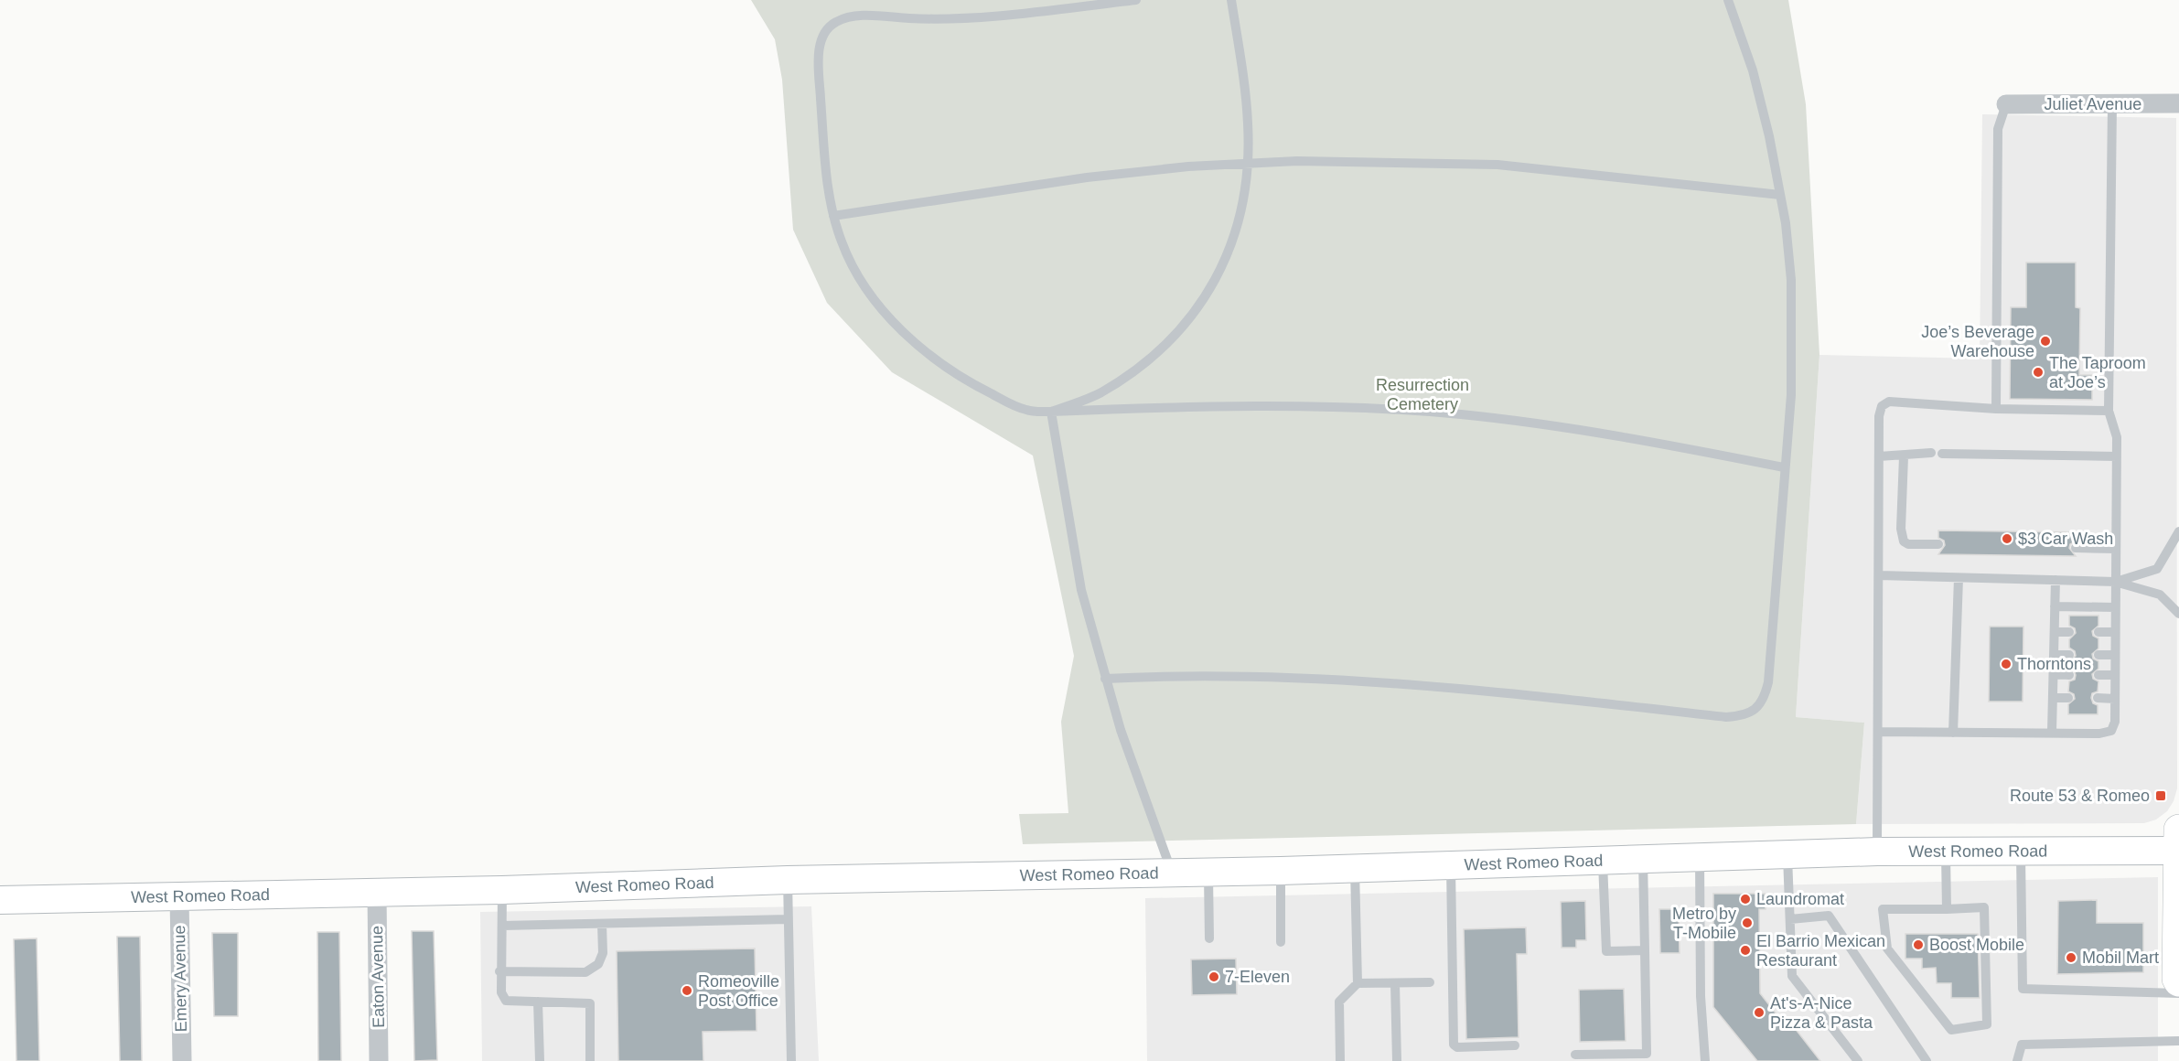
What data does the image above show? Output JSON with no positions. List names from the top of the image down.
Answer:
{
  "streets": {
    "main road": ["West Romeo Road"],
    "street": ["Juliet Avenue", "Eaton Avenue", "Emery Avenue"]
  },
  "crossings": [
    ["West Romeo Road", "Eaton Avenue"],
    ["West Romeo Road", "Emery Avenue"]
  ],
  "parks": ["Resurrection Cemetery"],
  "places": {
    "other": [
      "Joe’s Beverage Warehouse",
      "The Taproom at Joe’s",
      "$3 Car Wash",
      "Thorntons",
      "Laundromat",
      "Metro by T-Mobile",
      "Boost Mobile",
      "El Barrio Mexican Restaurant",
      "Mobil Mart",
      "7-Eleven",
      "Romeoville Post Office",
      "At's-A-Nice Pizza & Pasta"
    ],
    "transit": ["Route 53 & Romeo"]
  }
}
